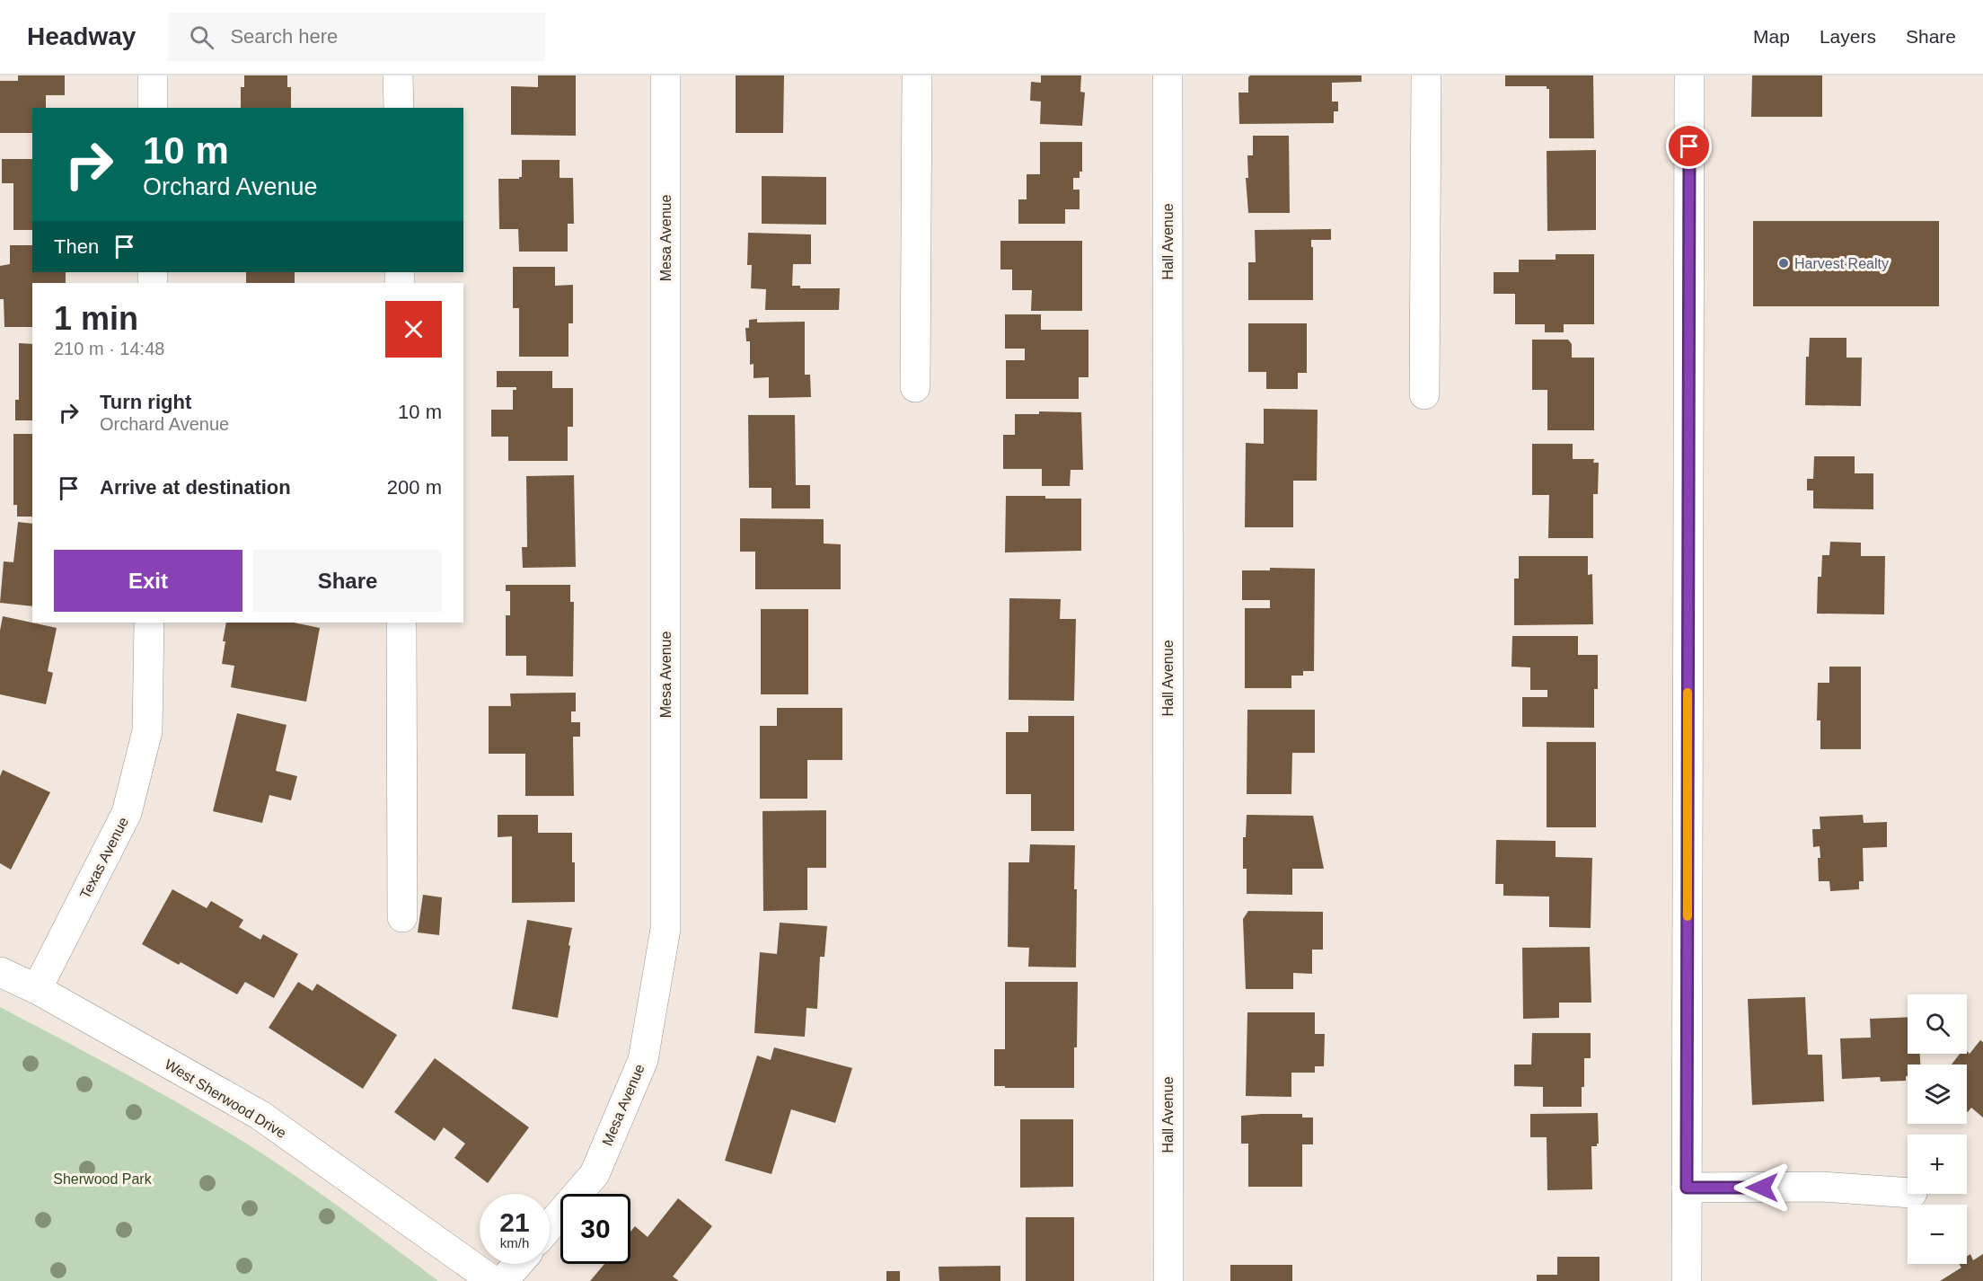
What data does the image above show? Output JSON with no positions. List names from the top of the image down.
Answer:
{
  "streets": {
    "street": [
      "Mesa Avenue",
      "Hall Avenue",
      "Texas Avenue",
      "West Sherwood Drive"
    ]
  },
  "crossings": [
    ["Texas Avenue", "West Sherwood Drive"]
  ],
  "parks": ["Sherwood Park"],
  "places": ["Harvest Realty"],
  "page": {
    "header": "Headway",
    "search": "Search here",
    "nav": ["Map", "Layers", "Share"],
    "turn": ["10 m", "Orchard Avenue"],
    "then": "Then",
    "heading": ["1 min", "210 m · 14:48"],
    "list": [
      {
        "name": "Turn right",
        "note": "Orchard Avenue",
        "value": "10 m"
      },
      {
        "name": "Arrive at destination",
        "value": "200 m"
      }
    ],
    "buttons": ["Exit", "Share"],
    "map_buttons": ["+", "−"],
    "speed": "21 km/h",
    "limit": "30"
  }
}
